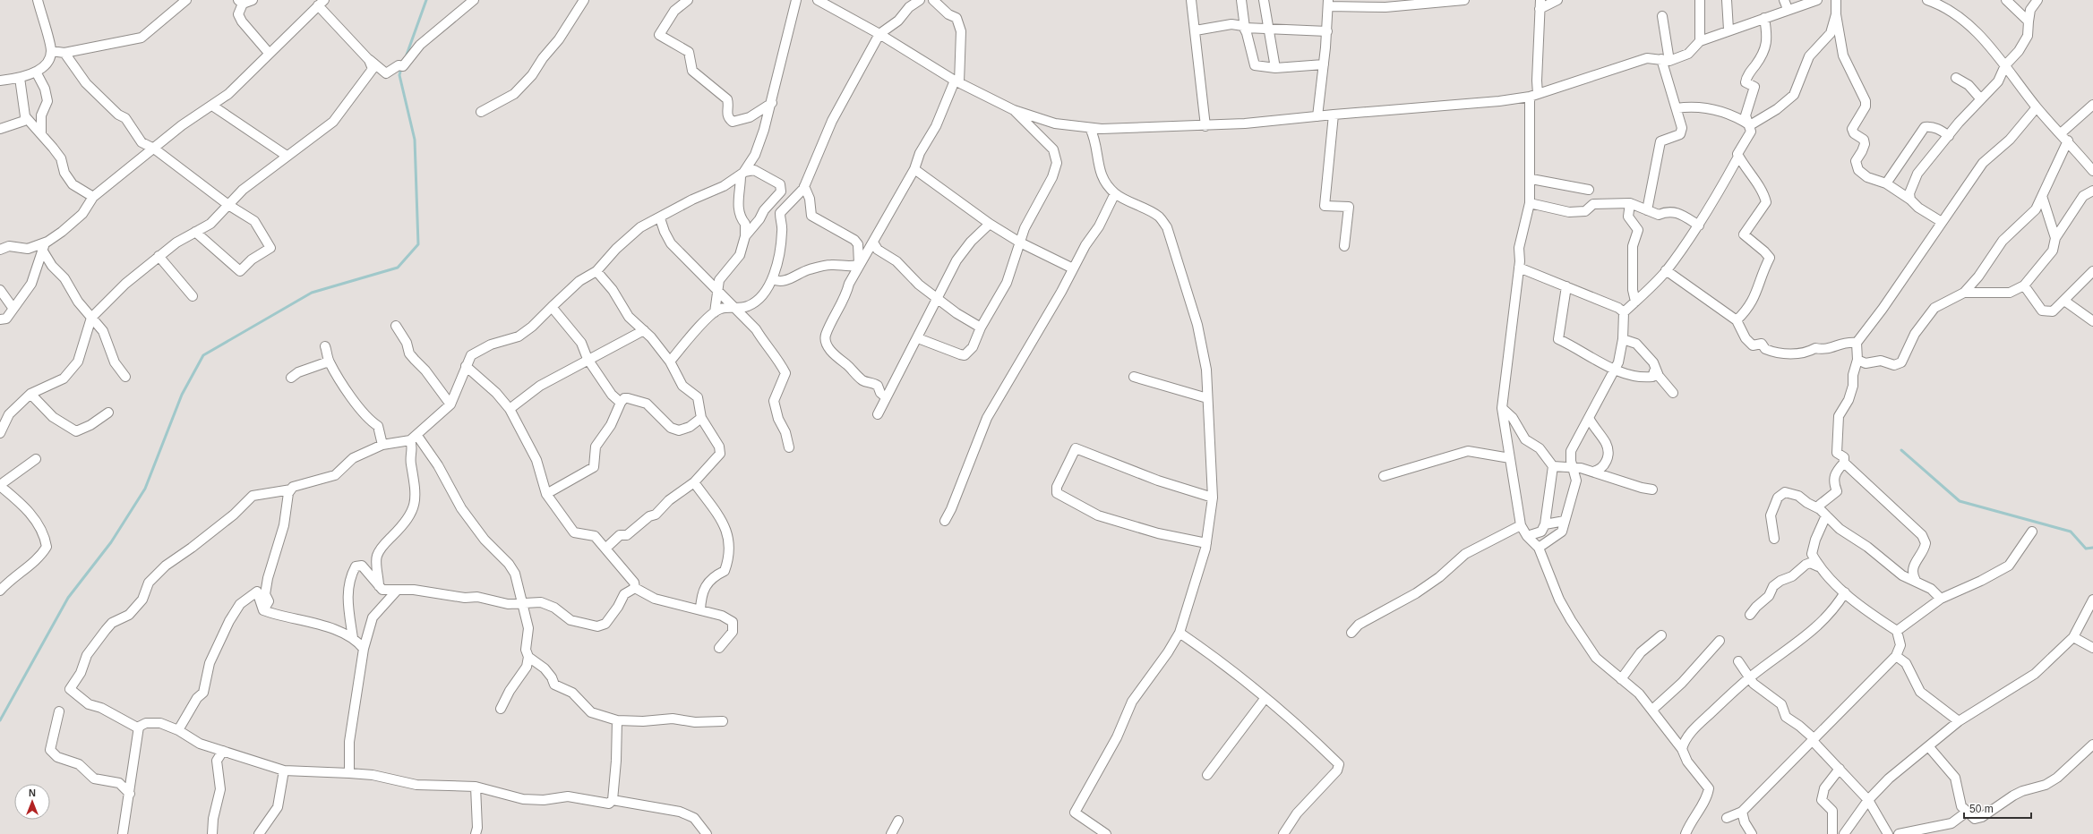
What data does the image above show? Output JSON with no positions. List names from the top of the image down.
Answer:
{
  "scale_bar": "50 m",
  "north": "top"
}
